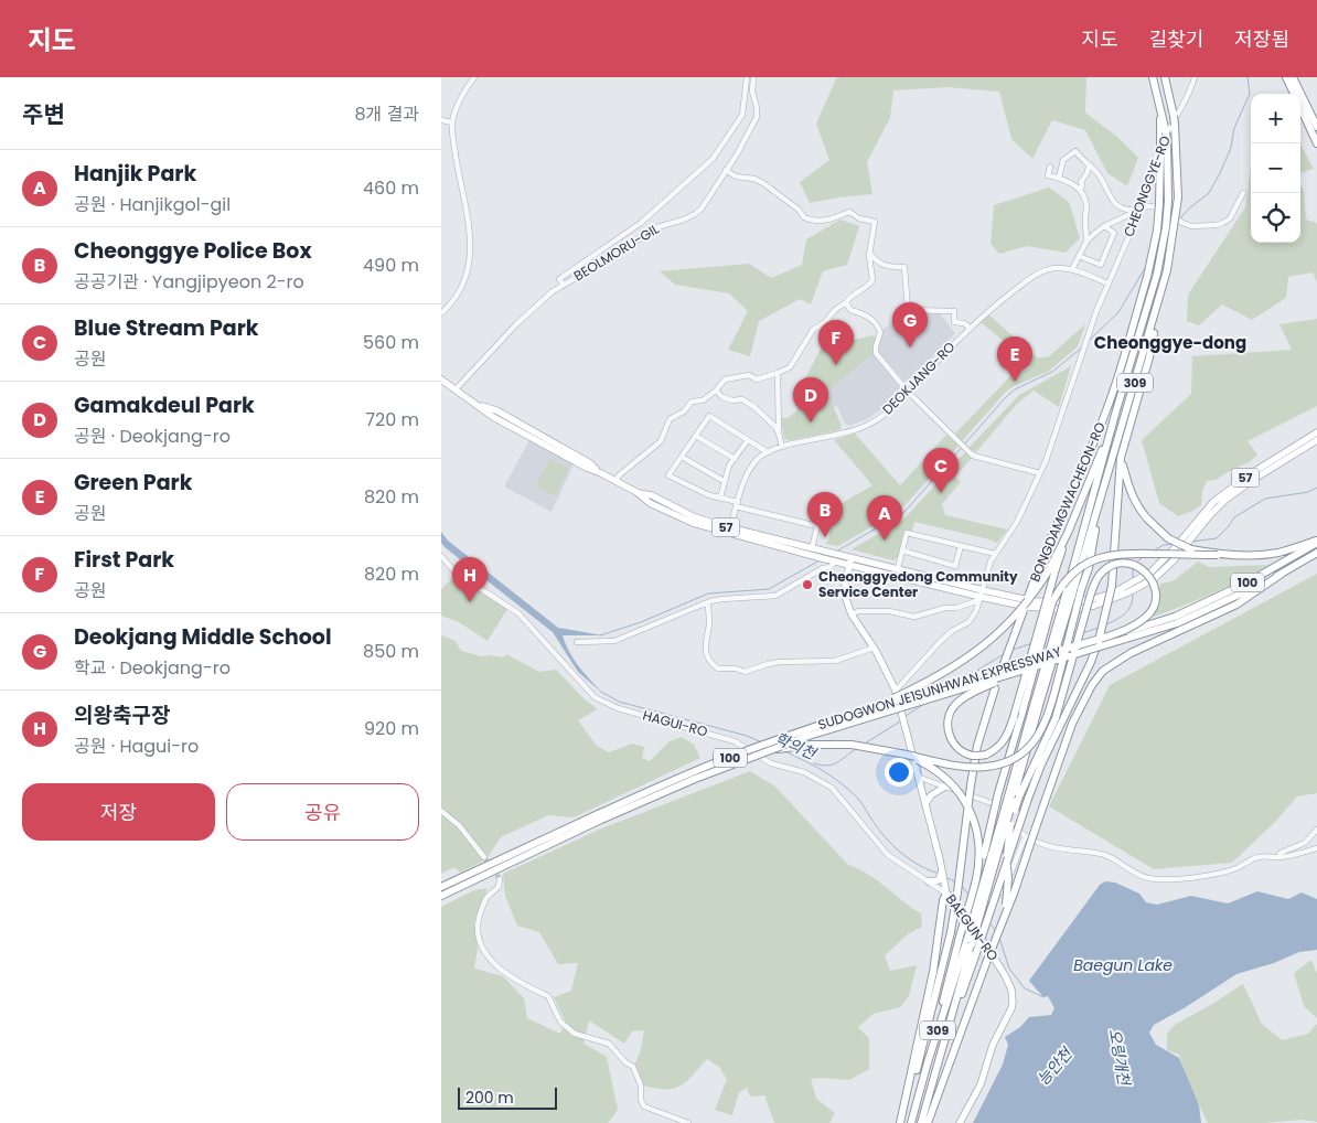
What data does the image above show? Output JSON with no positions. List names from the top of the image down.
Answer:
{
  "streets": {
    "highway": [
      "309",
      "BONGDAMGWACHEON-RO",
      "100",
      "SUDOGWON JE1SUNHWAN EXPRESSWAY"
    ],
    "main road": ["57", "BAEGUN-RO"],
    "street": [
      "CHEONGGYE-RO",
      "BEOLMORU-GIL",
      "DEOKJANG-RO",
      "HAGUI-RO"
    ]
  },
  "crossings": [
    ["CHEONGGYE-RO", "DEOKJANG-RO"],
    ["BEOLMORU-GIL", "57"],
    ["DEOKJANG-RO", "57"],
    ["HAGUI-RO", "BAEGUN-RO"]
  ],
  "districts": ["Cheonggye-dong"],
  "water": [
    "학의천",
    "Baegun Lake",
    "오링개천",
    "능안천"
  ],
  "places": ["Cheonggyedong Community Service Center"],
  "scale_bar": "200 m",
  "page": {
    "header": "지도",
    "nav": ["지도", "길찾기", "저장됨"],
    "heading": ["주변", "8개 결과"],
    "map_buttons": ["+", "−"],
    "list": [
      {
        "mark": "A",
        "name": "Hanjik Park",
        "note": "공원 · Hanjikgol-gil",
        "value": "460 m"
      },
      {
        "mark": "B",
        "name": "Cheonggye Police Box",
        "note": "공공기관 · Yangjipyeon 2-ro",
        "value": "490 m"
      },
      {
        "mark": "C",
        "name": "Blue Stream Park",
        "note": "공원",
        "value": "560 m"
      },
      {
        "mark": "D",
        "name": "Gamakdeul Park",
        "note": "공원 · Deokjang-ro",
        "value": "720 m"
      },
      {
        "mark": "E",
        "name": "Green Park",
        "note": "공원",
        "value": "820 m"
      },
      {
        "mark": "F",
        "name": "First Park",
        "note": "공원",
        "value": "820 m"
      },
      {
        "mark": "G",
        "name": "Deokjang Middle School",
        "note": "학교 · Deokjang-ro",
        "value": "850 m"
      },
      {
        "mark": "H",
        "name": "의왕축구장",
        "note": "공원 · Hagui-ro",
        "value": "920 m"
      }
    ],
    "pins": [
      "G",
      "F",
      "E",
      "D",
      "C",
      "B",
      "A",
      "H"
    ],
    "buttons": ["저장", "공유"],
    "scale": "200 m"
  }
}
